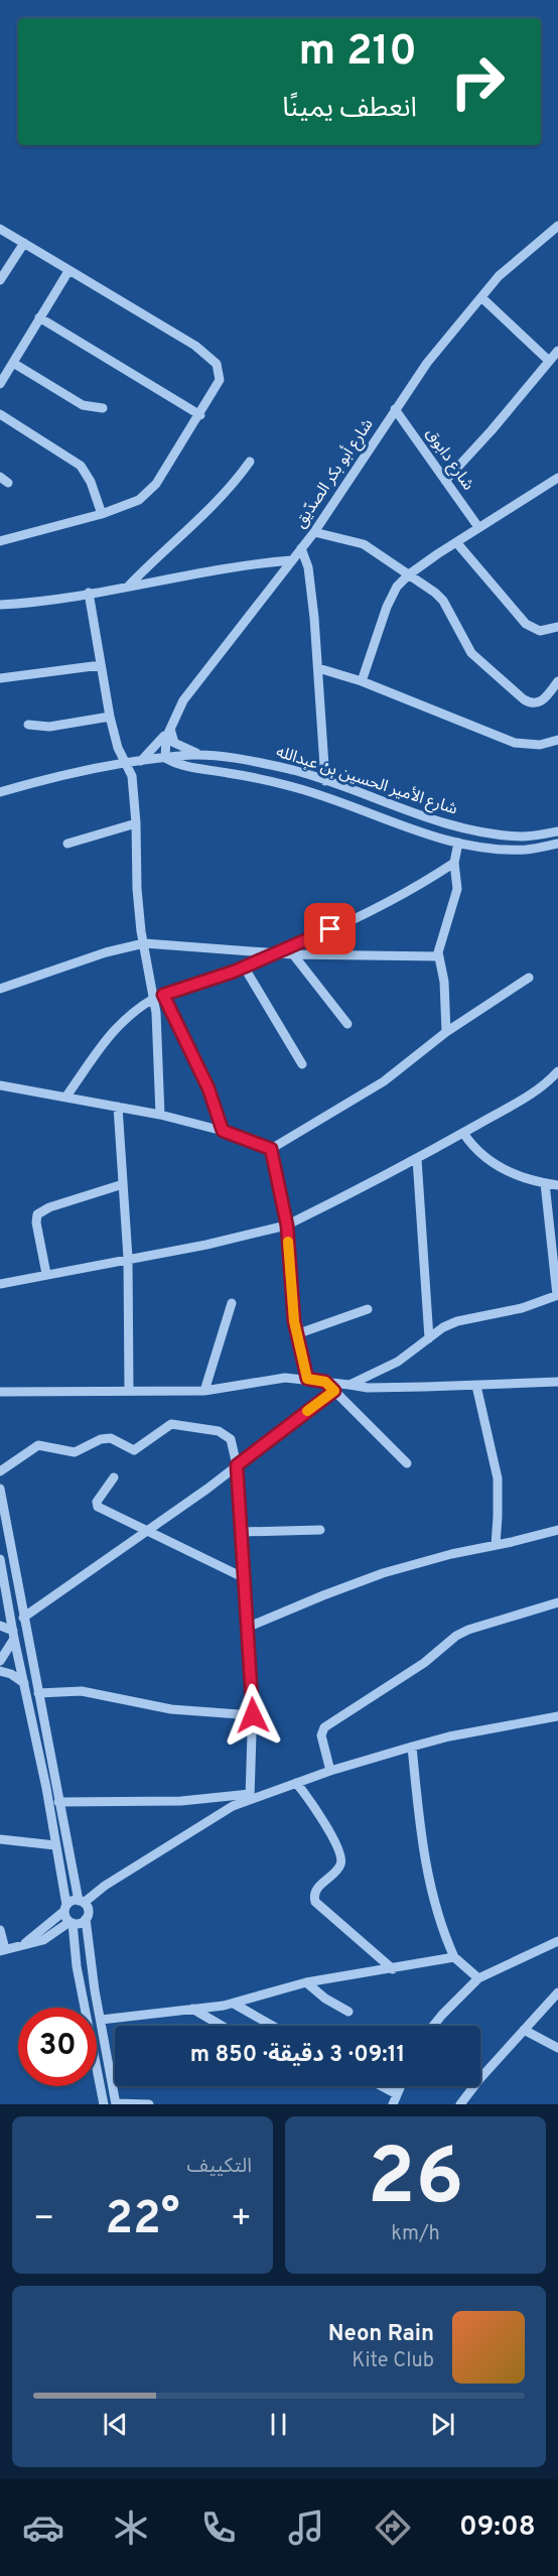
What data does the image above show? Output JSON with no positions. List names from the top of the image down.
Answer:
{
  "streets": {
    "street": ["شارع دابوق", "شارع أبو بكر الصدّيق", "شارع الأمير الحسين بن عبدالله"]
  },
  "crossings": [
    ["شارع دابوق", "شارع أبو بكر الصدّيق"],
    ["شارع أبو بكر الصدّيق", "شارع الأمير الحسين بن عبدالله"]
  ],
  "page": {
    "turn": ["210 m", "انعطف يمينًا"],
    "limit": "30",
    "trip": "09:11 · 3 دقيقة · 850 m",
    "tile": [
      ["26", "km/h"],
      "التكييف"
    ],
    "heat": ["−", "22°", "+"],
    "song": ["Neon Rain", "Kite Club"],
    "tabs": "09:08"
  }
}
